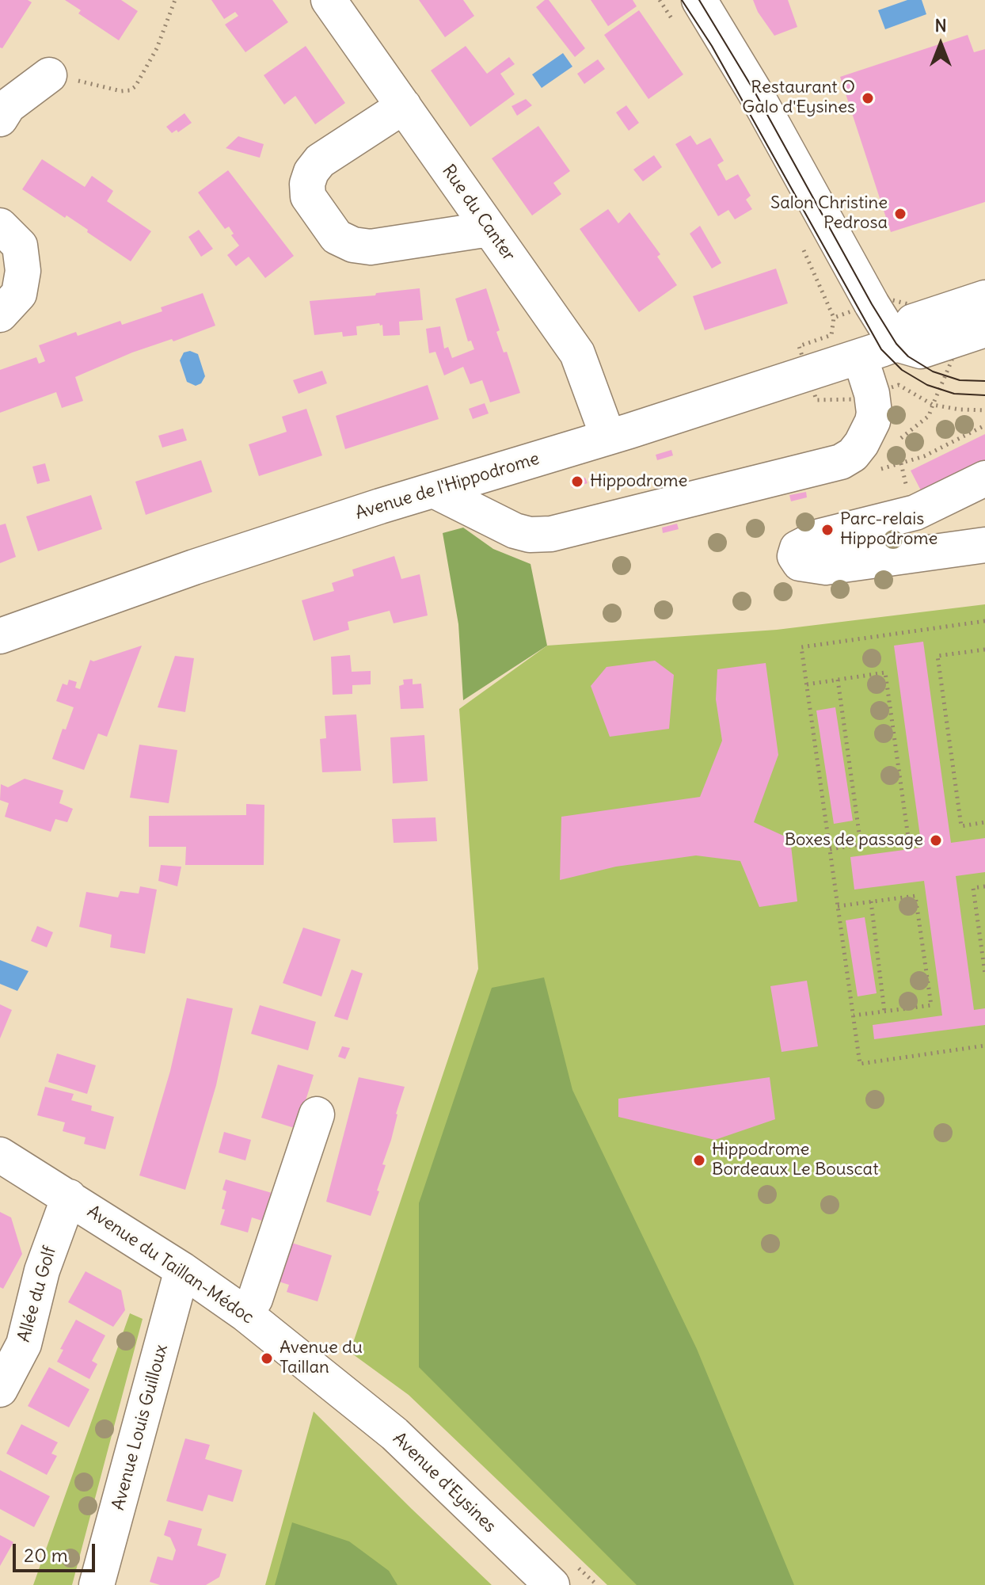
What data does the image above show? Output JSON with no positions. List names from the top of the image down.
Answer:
{
  "streets": {
    "street": [
      "Rue du Canter",
      "Avenue de l'Hippodrome",
      "Avenue du Taillan-Médoc",
      "Allée du Golf",
      "Avenue Louis Guilloux",
      "Avenue d'Eysines"
    ]
  },
  "crossings": [
    ["Rue du Canter", "Avenue de l'Hippodrome"],
    ["Avenue du Taillan-Médoc", "Allée du Golf"],
    ["Avenue du Taillan-Médoc", "Avenue Louis Guilloux"],
    ["Avenue du Taillan-Médoc", "Avenue d'Eysines"]
  ],
  "places": [
    "Restaurant O Galo d'Eysines",
    "Salon Christine Pedrosa",
    "Hippodrome",
    "Parc-relais Hippodrome",
    "Boxes de passage",
    "Hippodrome Bordeaux Le Bouscat",
    "Avenue du Taillan"
  ],
  "scale_bar": "20 m",
  "north": "top"
}
